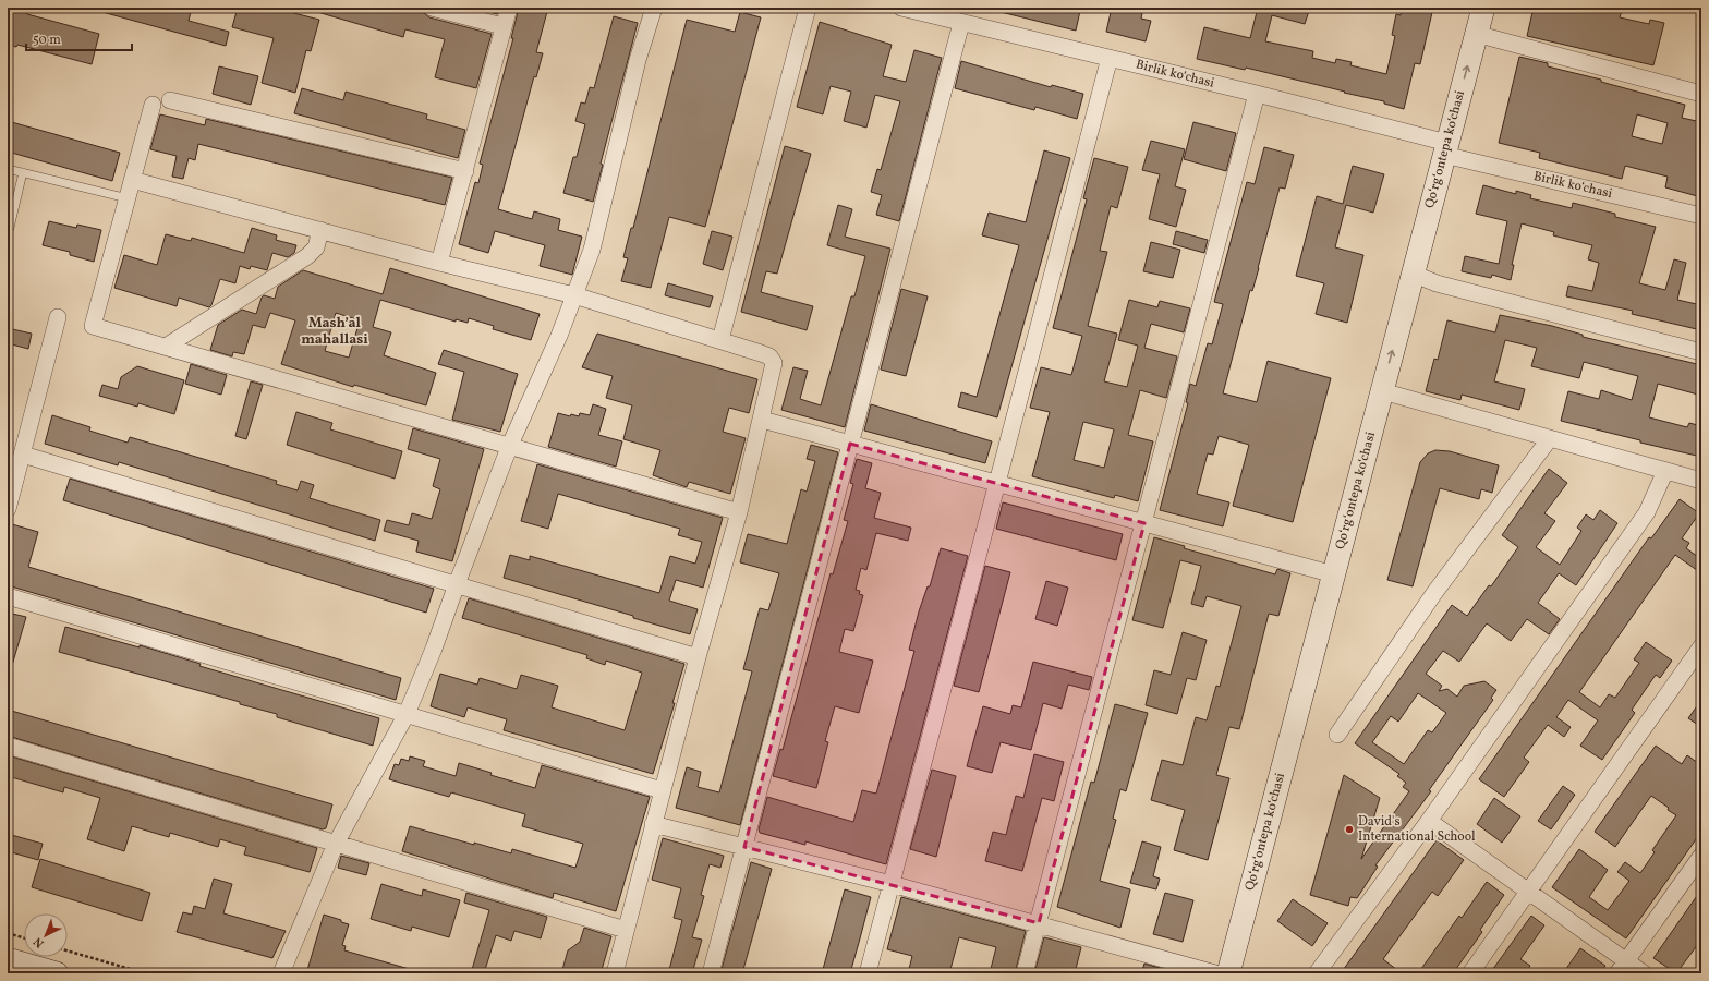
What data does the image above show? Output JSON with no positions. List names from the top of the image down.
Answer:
{
  "streets": {
    "main road": ["Qoʻrgʻontepa koʻchasi"],
    "street": ["Birlik koʻchasi"]
  },
  "crossings": [
    ["Birlik koʻchasi", "Qoʻrgʻontepa koʻchasi"]
  ],
  "districts": ["Mashʼal mahallasi"],
  "places": ["David's International School"],
  "scale_bar": "50 m",
  "north": "bottom left"
}
